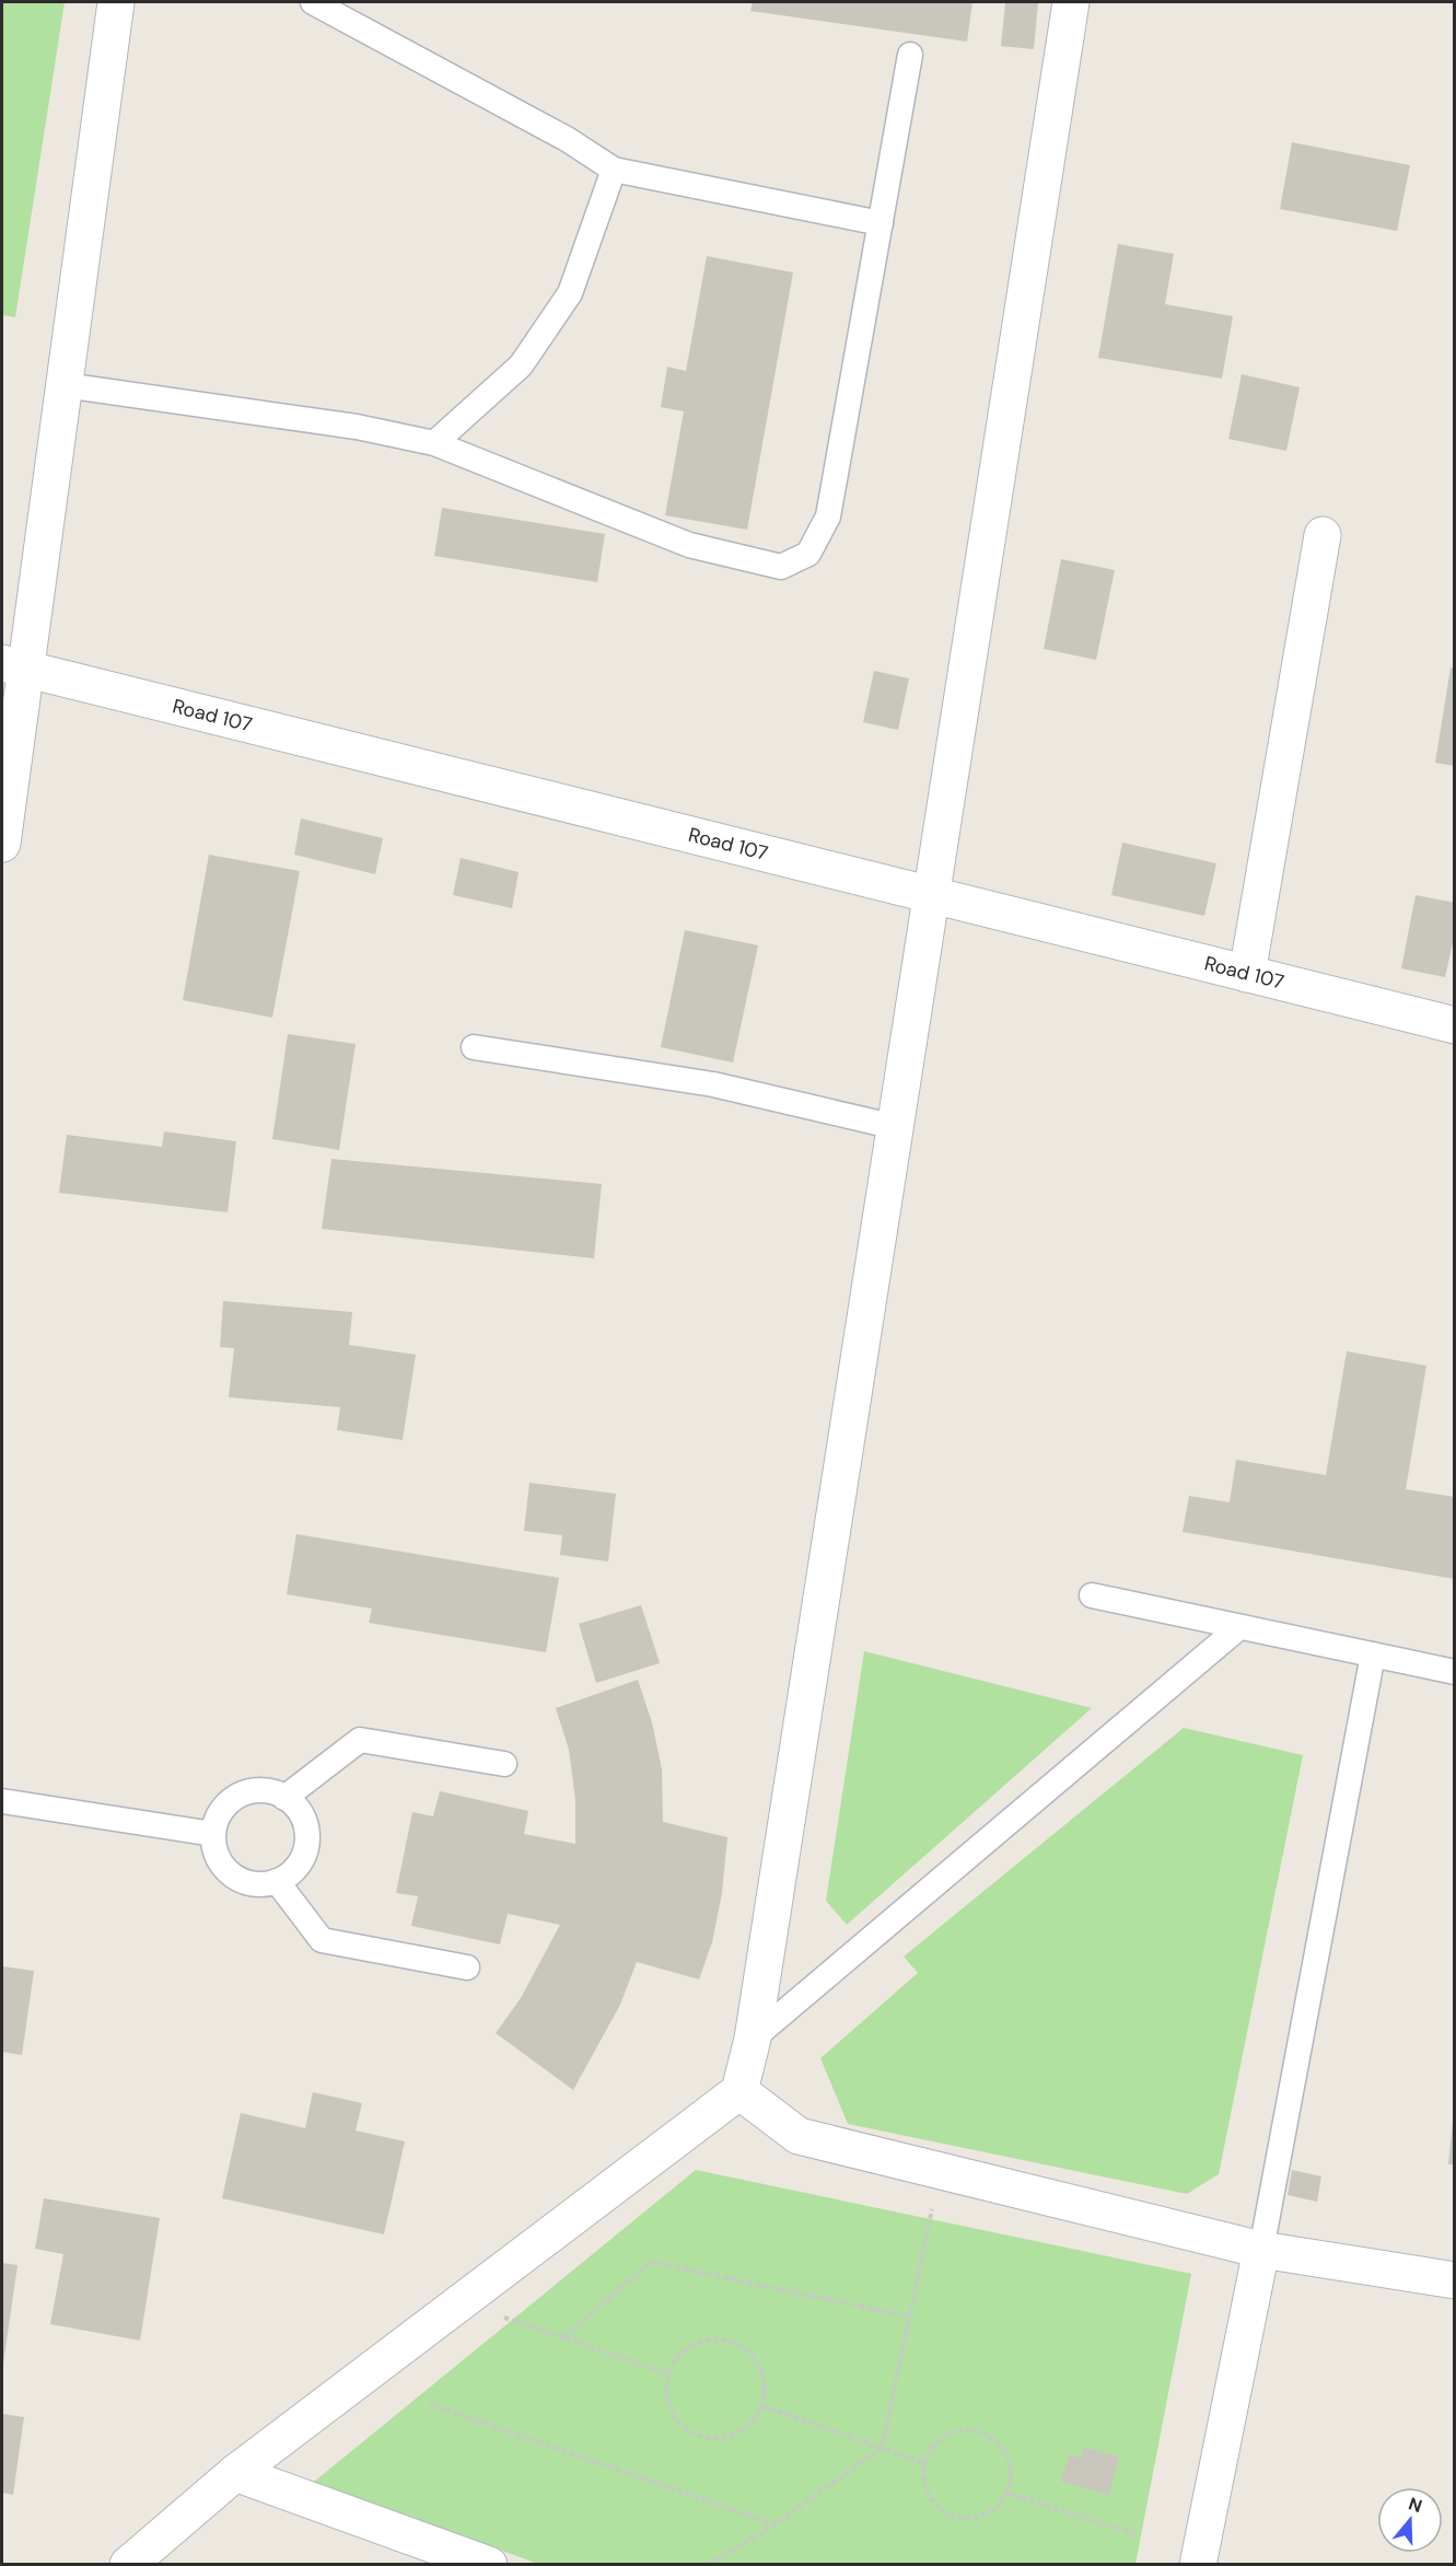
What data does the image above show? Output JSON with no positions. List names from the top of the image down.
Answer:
{
  "streets": {
    "street": ["Road 107"]
  },
  "north": "top"
}
